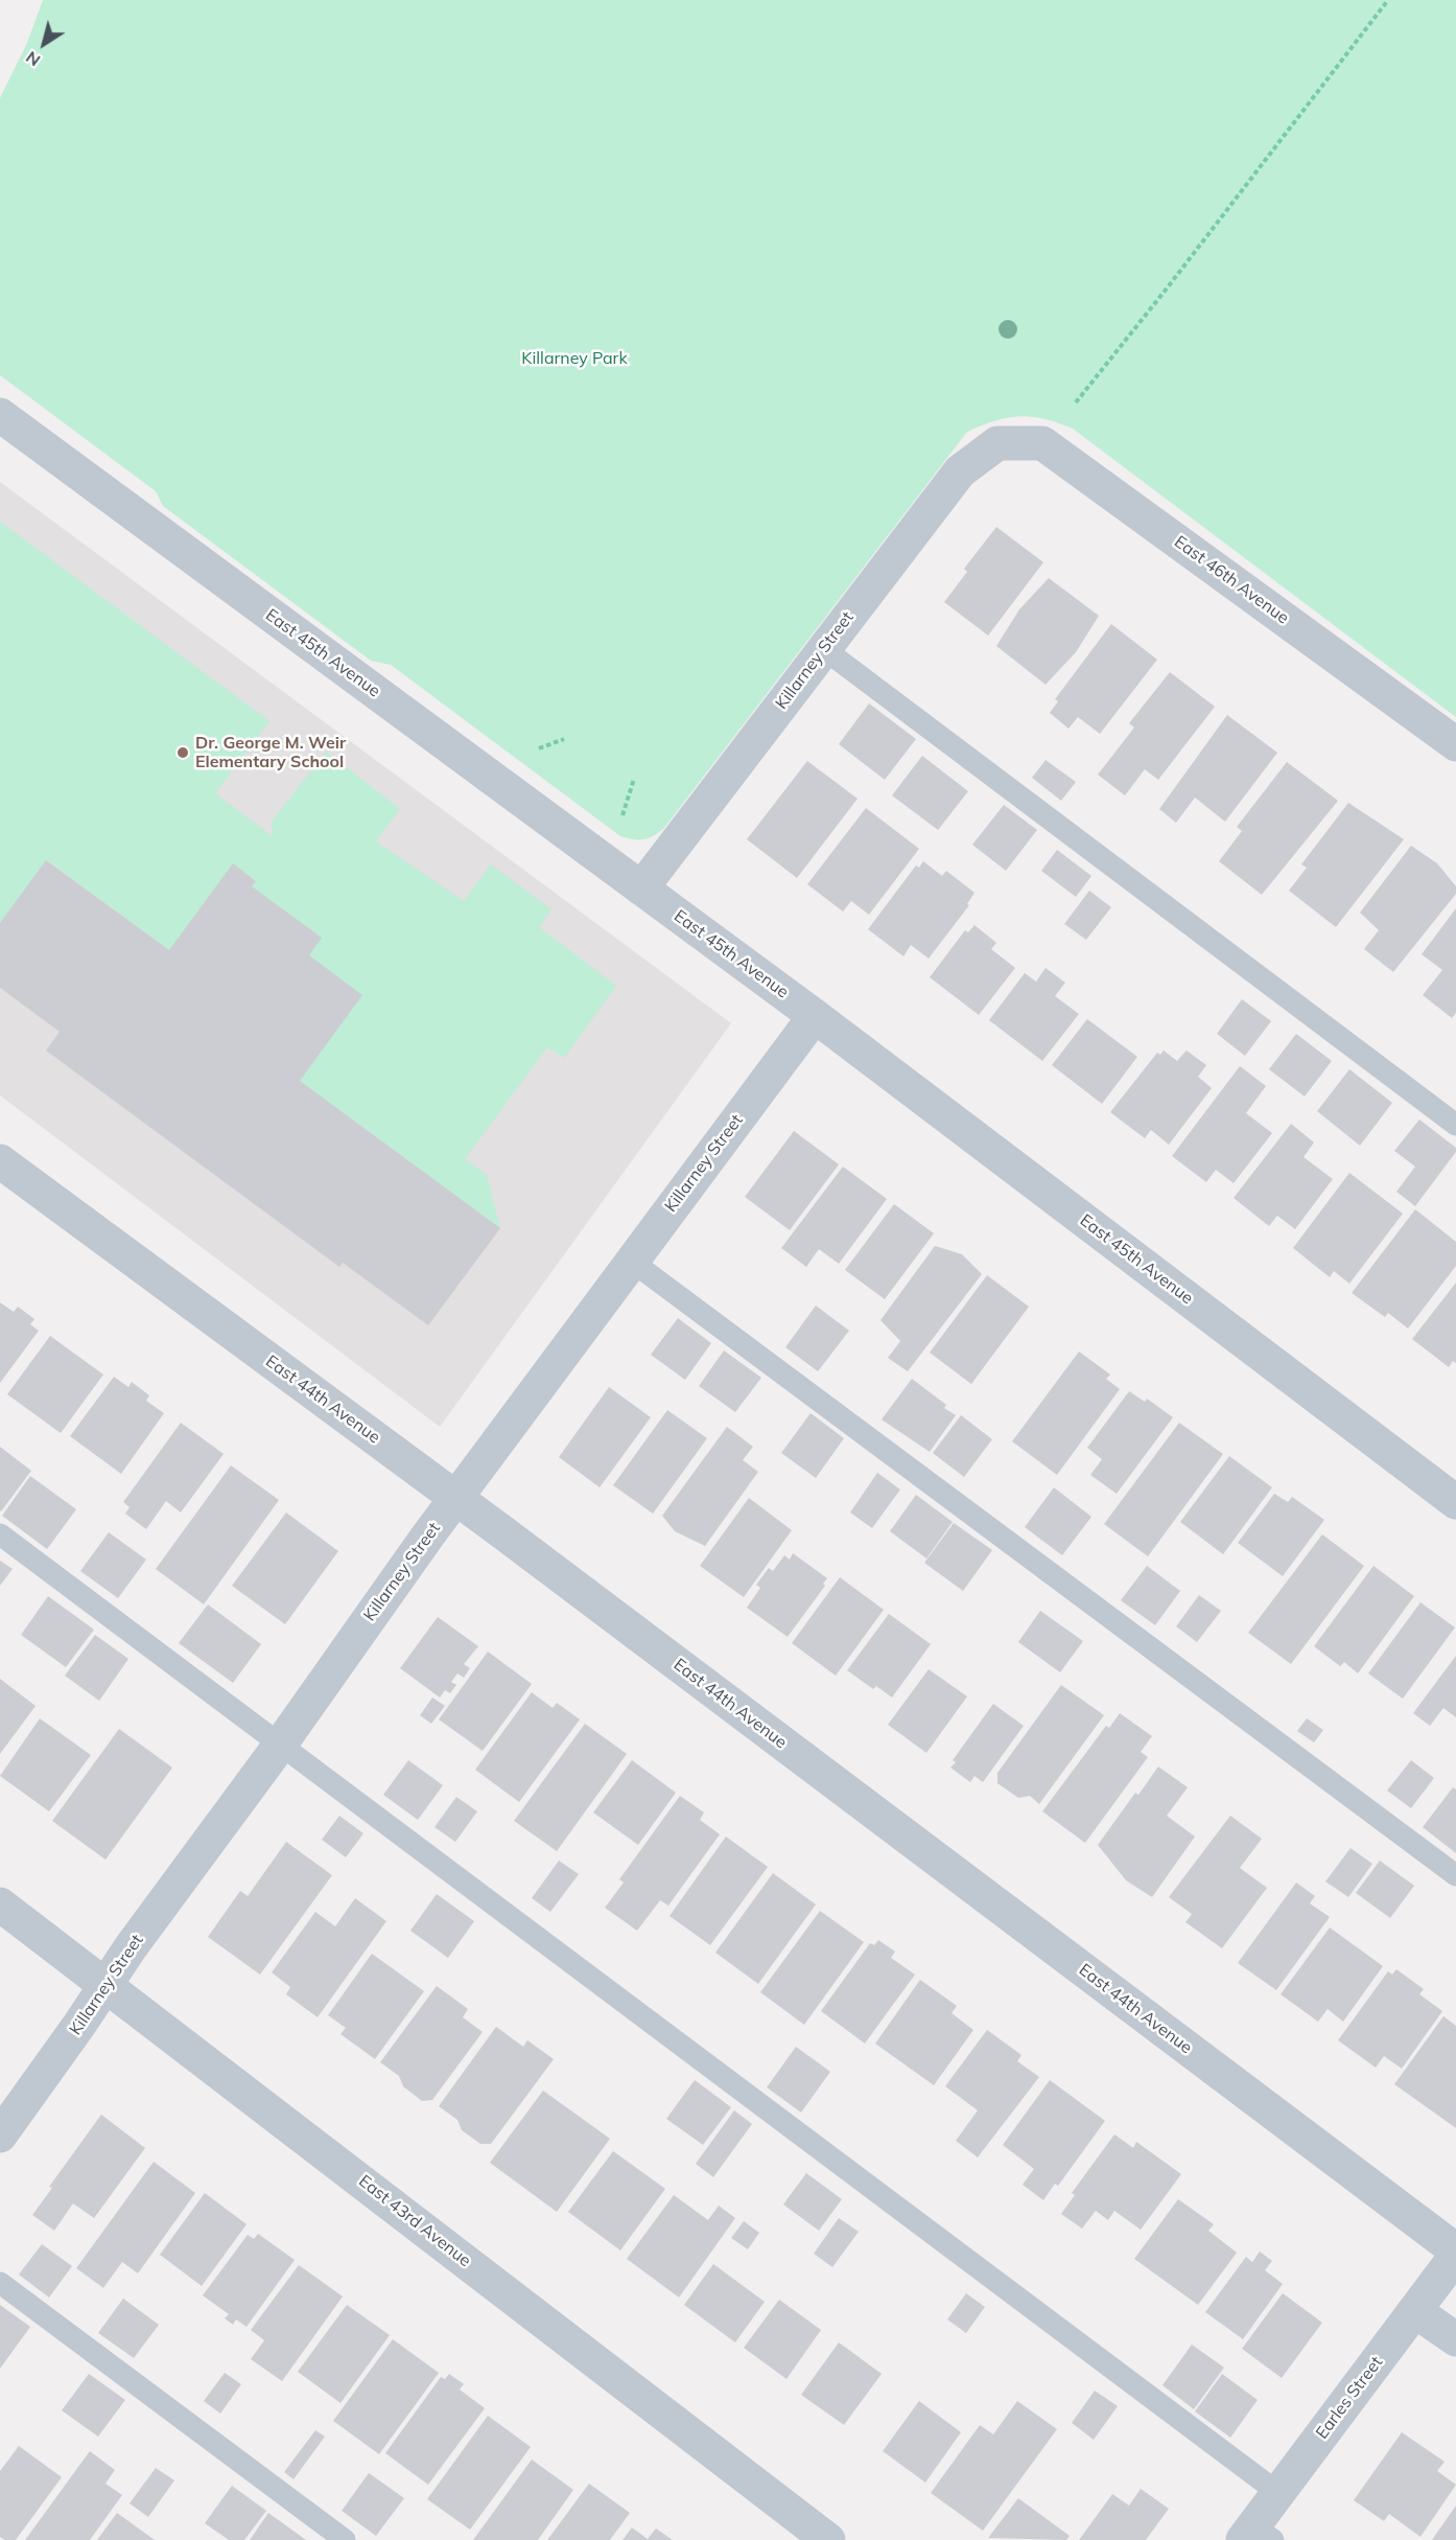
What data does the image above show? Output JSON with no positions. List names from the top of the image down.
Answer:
{
  "streets": {
    "street": [
      "East 46th Avenue",
      "East 45th Avenue",
      "Killarney Street",
      "East 44th Avenue",
      "East 43rd Avenue",
      "Earles Street"
    ]
  },
  "crossings": [
    ["East 46th Avenue", "Killarney Street"],
    ["East 45th Avenue", "Killarney Street"],
    ["Killarney Street", "East 44th Avenue"],
    ["Killarney Street", "East 43rd Avenue"]
  ],
  "parks": ["Killarney Park"],
  "places": ["Dr. George M. Weir Elementary School"],
  "north": "bottom left"
}
